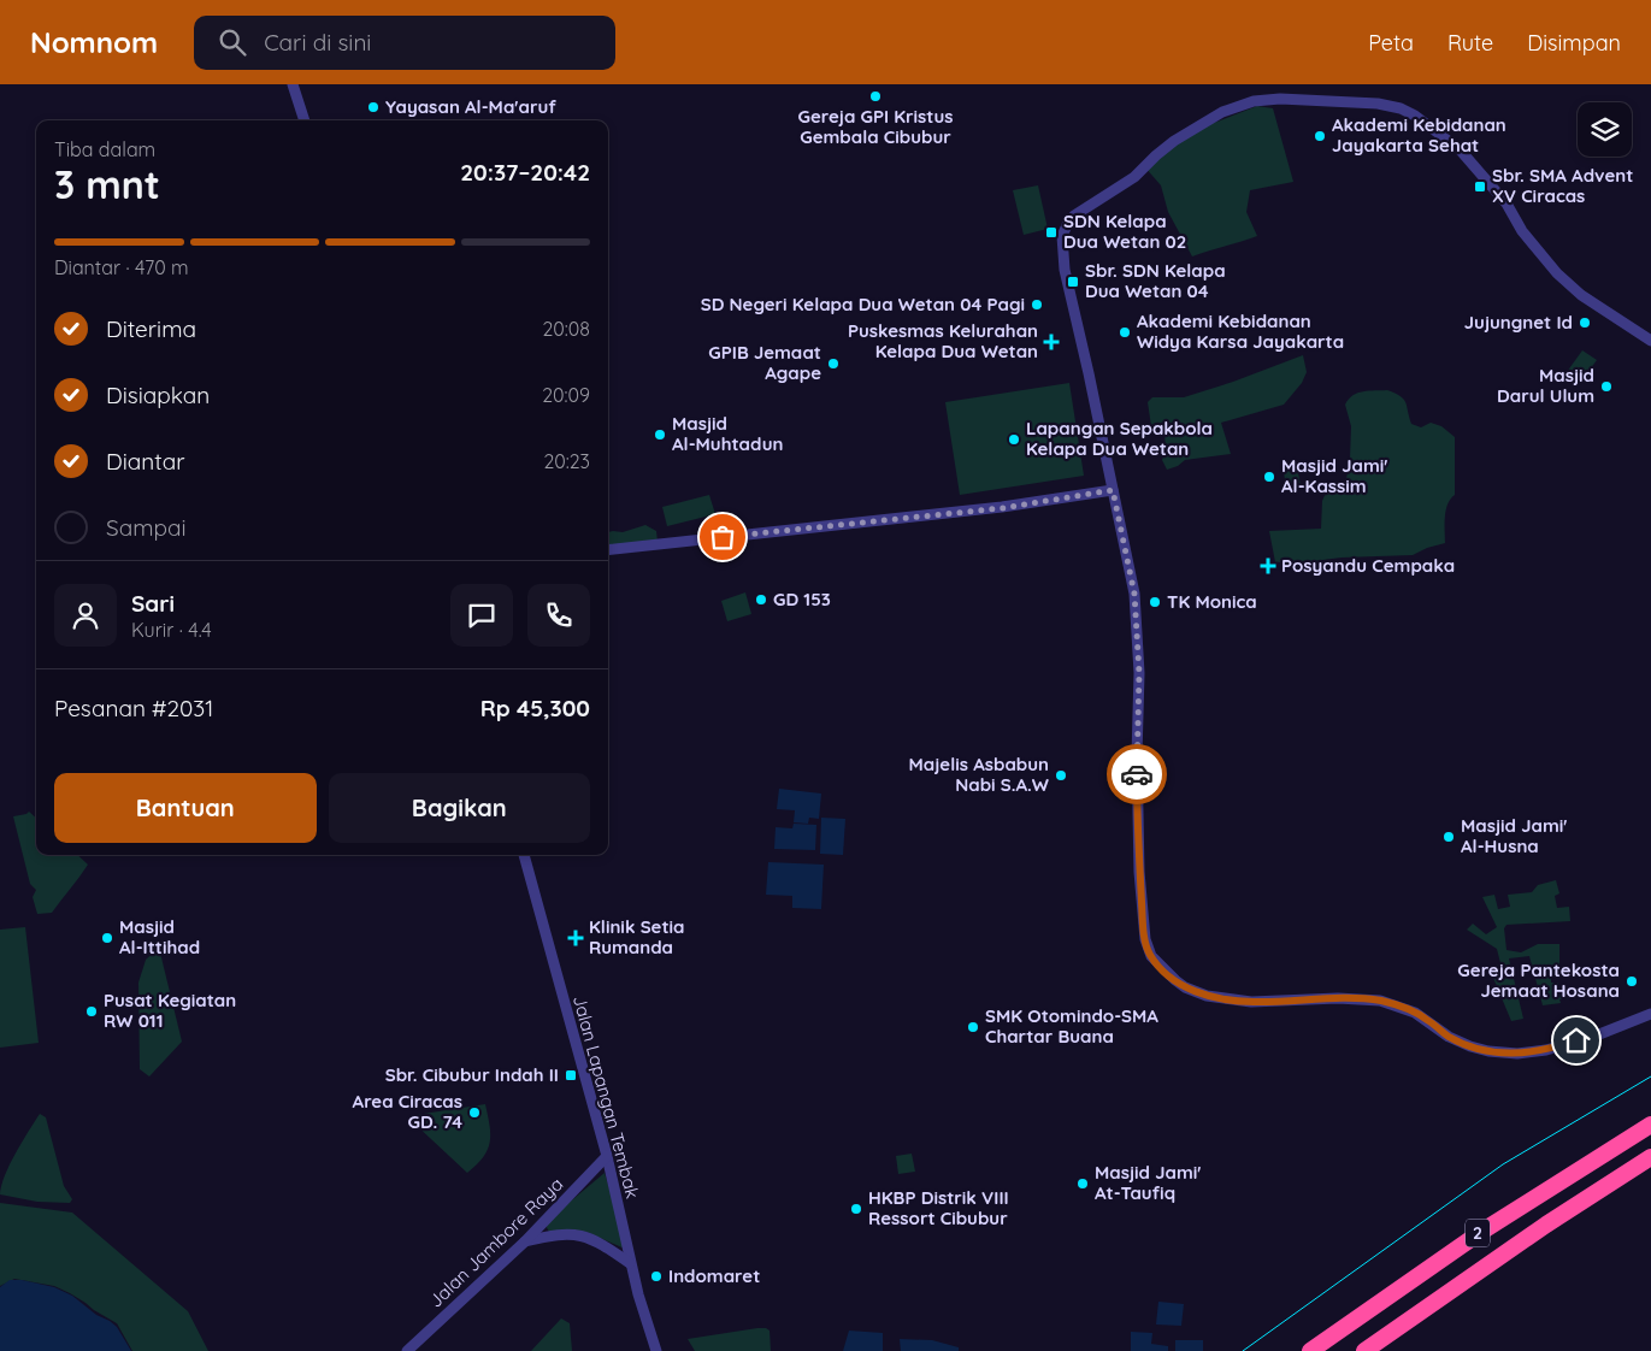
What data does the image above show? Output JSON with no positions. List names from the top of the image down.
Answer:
{
  "streets": {
    "highway": ["2"],
    "street": ["Jalan Lapangan Tembak", "Jalan Jambore Raya"]
  },
  "crossings": [
    ["Jalan Lapangan Tembak", "Jalan Jambore Raya"]
  ],
  "places": {
    "other": [
      "Gereja GPI Kristus Gembala Cibubur",
      "Yayasan Al-Ma'aruf",
      "Akademi Kebidanan Jayakarta Sehat",
      "SD Negeri Kelapa Dua Wetan 04 Pagi",
      "Jujungnet Id",
      "Akademi Kebidanan Widya Karsa Jayakarta",
      "GPIB Jemaat Agape",
      "Masjid Darul Ulum",
      "Masjid Al-Muhtadun",
      "Lapangan Sepakbola Kelapa Dua Wetan",
      "Masjid Jami' Al-Kassim",
      "GD 153",
      "TK Monica",
      "Majelis Asbabun Nabi S.A.W",
      "Masjid Jami' Al-Husna",
      "Masjid Al-Ittihad",
      "Gereja Pantekosta Jemaat Hosana",
      "Pusat Kegiatan RW 011",
      "SMK Otomindo-SMA Chartar Buana",
      "Area Ciracas GD. 74",
      "Masjid Jami' At-Taufiq",
      "HKBP Distrik VIII Ressort Cibubur",
      "Indomaret"
    ],
    "transit": [
      "Sbr. SMA Advent XV Ciracas",
      "SDN Kelapa Dua Wetan 02",
      "Sbr. SDN Kelapa Dua Wetan 04",
      "Sbr. Cibubur Indah II"
    ],
    "health": ["Puskesmas Kelurahan Kelapa Dua Wetan", "Posyandu Cempaka", "Klinik Setia Rumanda"]
  },
  "page": {
    "header": "Nomnom",
    "search": "Cari di sini",
    "nav": ["Peta", "Rute", "Disimpan"],
    "heading": ["3 mnt", "Tiba dalam", "20:37–20:42"],
    "panel": [
      "Sari",
      "Kurir · 4.4",
      "Pesanan #2031",
      "Rp 45,300"
    ],
    "bar": "Diantar · 470 m",
    "list": [
      ["Diterima", "20:08"],
      ["Disiapkan", "20:09"],
      ["Diantar", "20:23"],
      "Sampai"
    ],
    "buttons": ["Bantuan", "Bagikan"]
  }
}
